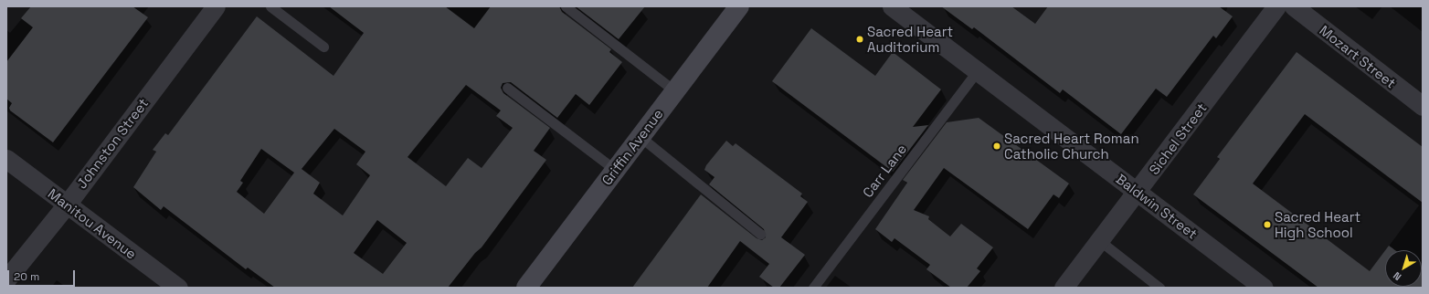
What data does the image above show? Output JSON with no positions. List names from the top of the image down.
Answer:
{
  "streets": {
    "main road": ["Griffin Avenue"],
    "street": [
      "Mozart Street",
      "Sichel Street",
      "Johnston Street",
      "Baldwin Street",
      "Manitou Avenue"
    ],
    "lane": ["Carr Lane"]
  },
  "crossings": [
    ["Sichel Street", "Baldwin Street"],
    ["Johnston Street", "Manitou Avenue"],
    ["Carr Lane", "Baldwin Street"]
  ],
  "places": ["Sacred Heart Auditorium", "Sacred Heart Roman Catholic Church", "Sacred Heart High School"],
  "scale_bar": "20 m",
  "north": "bottom left"
}
